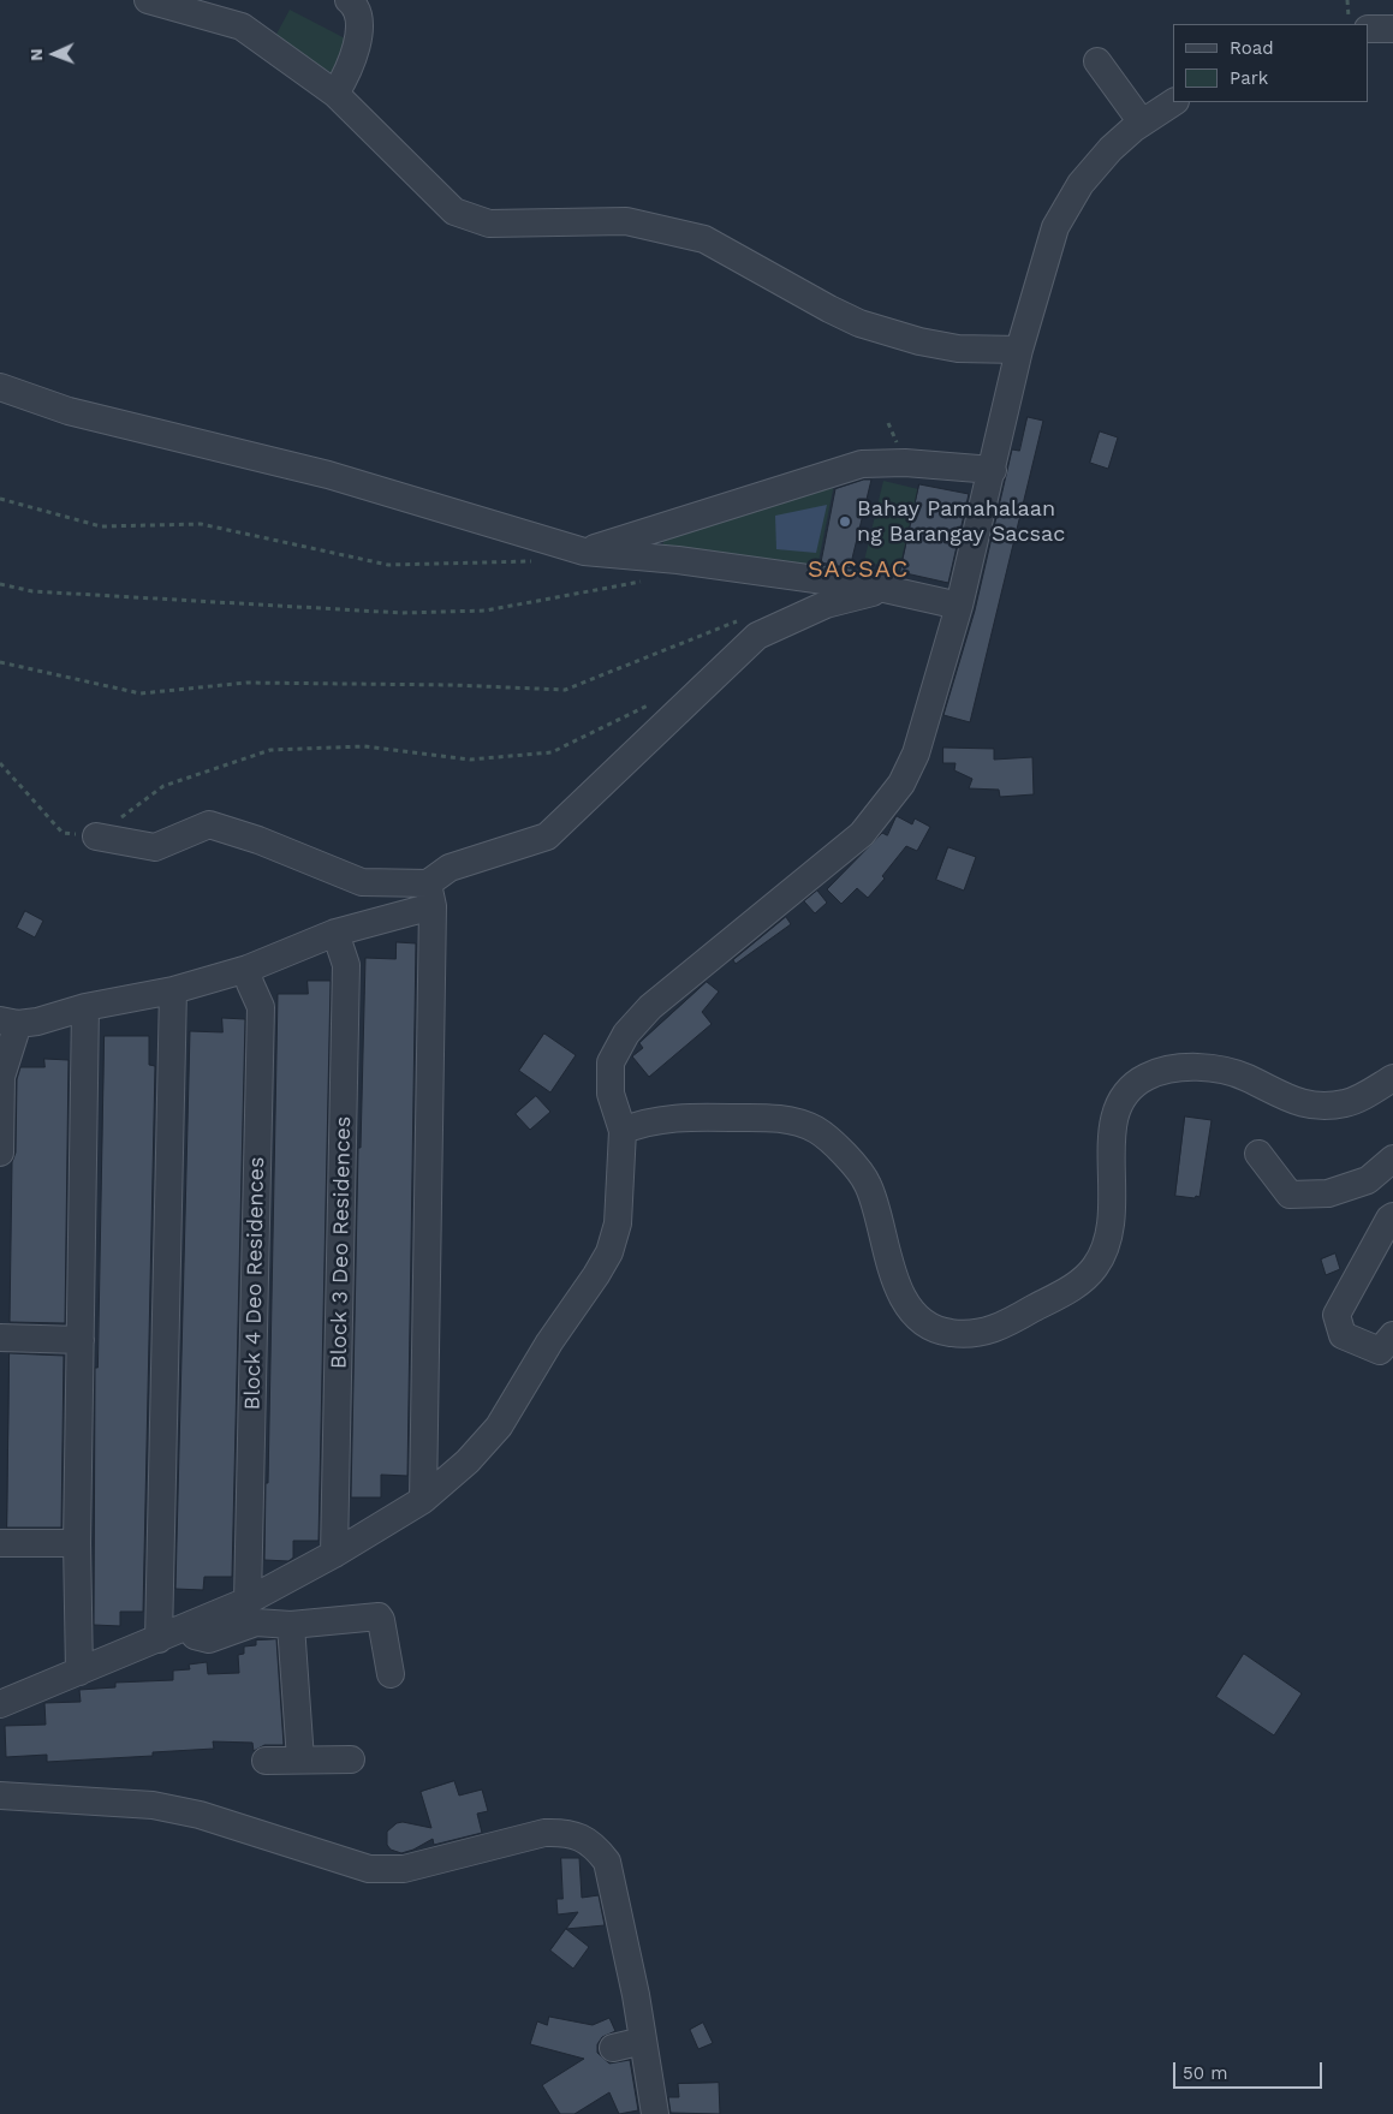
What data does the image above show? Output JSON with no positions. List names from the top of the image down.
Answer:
{
  "streets": {
    "street": ["Block 3 Deo Residences", "Block 4 Deo Residences"]
  },
  "districts": ["SACSAC"],
  "places": ["Bahay Pamahalaan ng Barangay Sacsac"],
  "legend": ["Road", "Park"],
  "scale_bar": "50 m",
  "north": "left"
}
